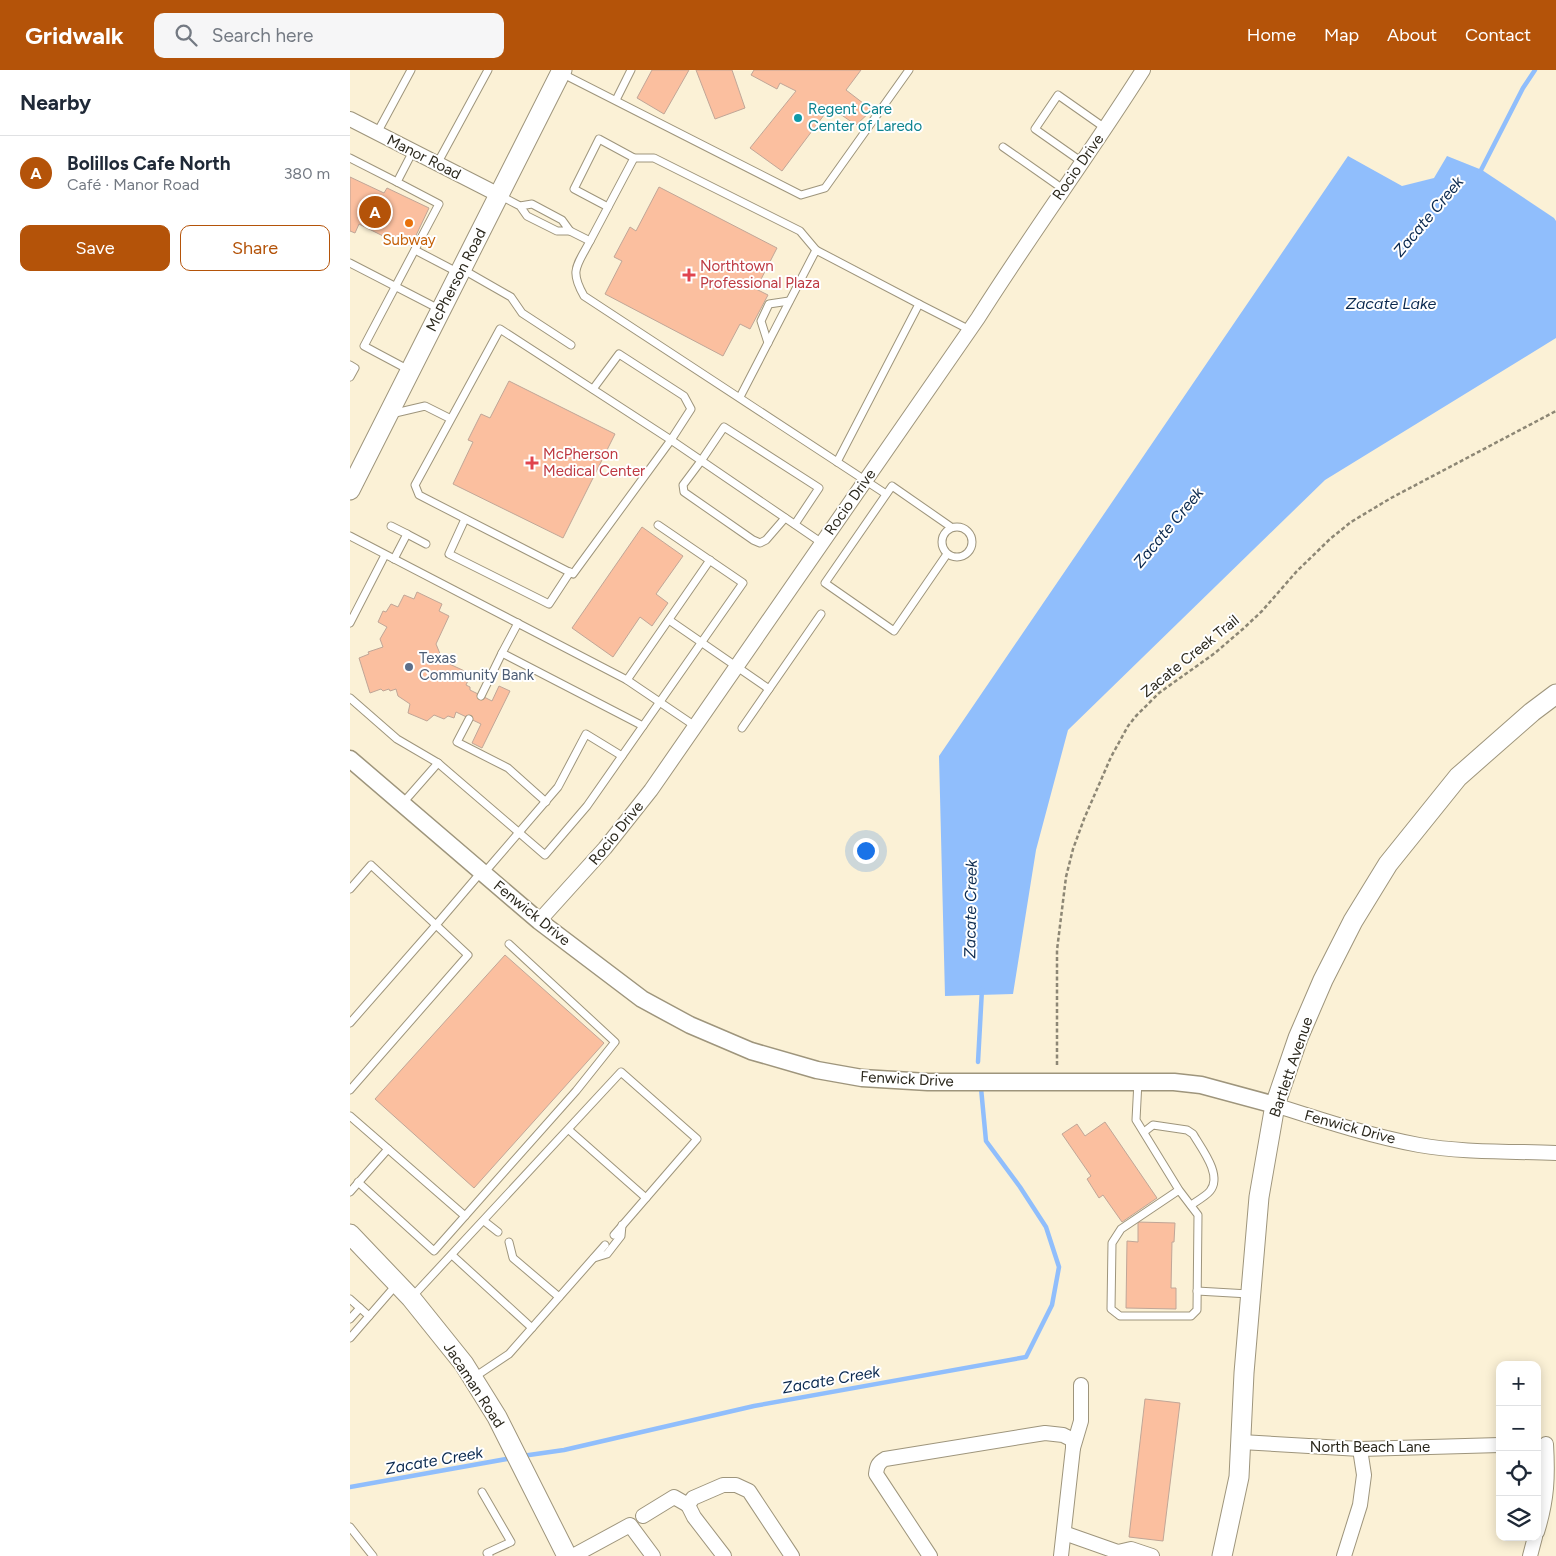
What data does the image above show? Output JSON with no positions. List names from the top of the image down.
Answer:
{
  "streets": {
    "main road": ["McPherson Road", "Bartlett Avenue", "Jacaman Road"],
    "street": [
      "Manor Road",
      "Rocio Drive",
      "Fenwick Drive",
      "North Beach Lane"
    ],
    "path": ["Zacate Creek Trail"]
  },
  "crossings": [
    ["Manor Road", "McPherson Road"],
    ["Rocio Drive", "Fenwick Drive"],
    ["Fenwick Drive", "Bartlett Avenue"],
    ["Bartlett Avenue", "North Beach Lane"]
  ],
  "water": ["Zacate Creek", "Zacate Lake"],
  "places": {
    "other": ["Regent Care Center of Laredo", "Subway", "Texas Community Bank"],
    "health": ["Northtown Professional Plaza", "McPherson Medical Center"]
  },
  "page": {
    "header": "Gridwalk",
    "search": "Search here",
    "nav": [
      "Home",
      "Map",
      "About",
      "Contact"
    ],
    "heading": "Nearby",
    "list": [
      {
        "mark": "A",
        "name": "Bolillos Cafe North",
        "note": "Café · Manor Road",
        "value": "380 m"
      }
    ],
    "pins": "A",
    "buttons": ["Save", "Share"],
    "map_buttons": ["+", "−"]
  }
}
